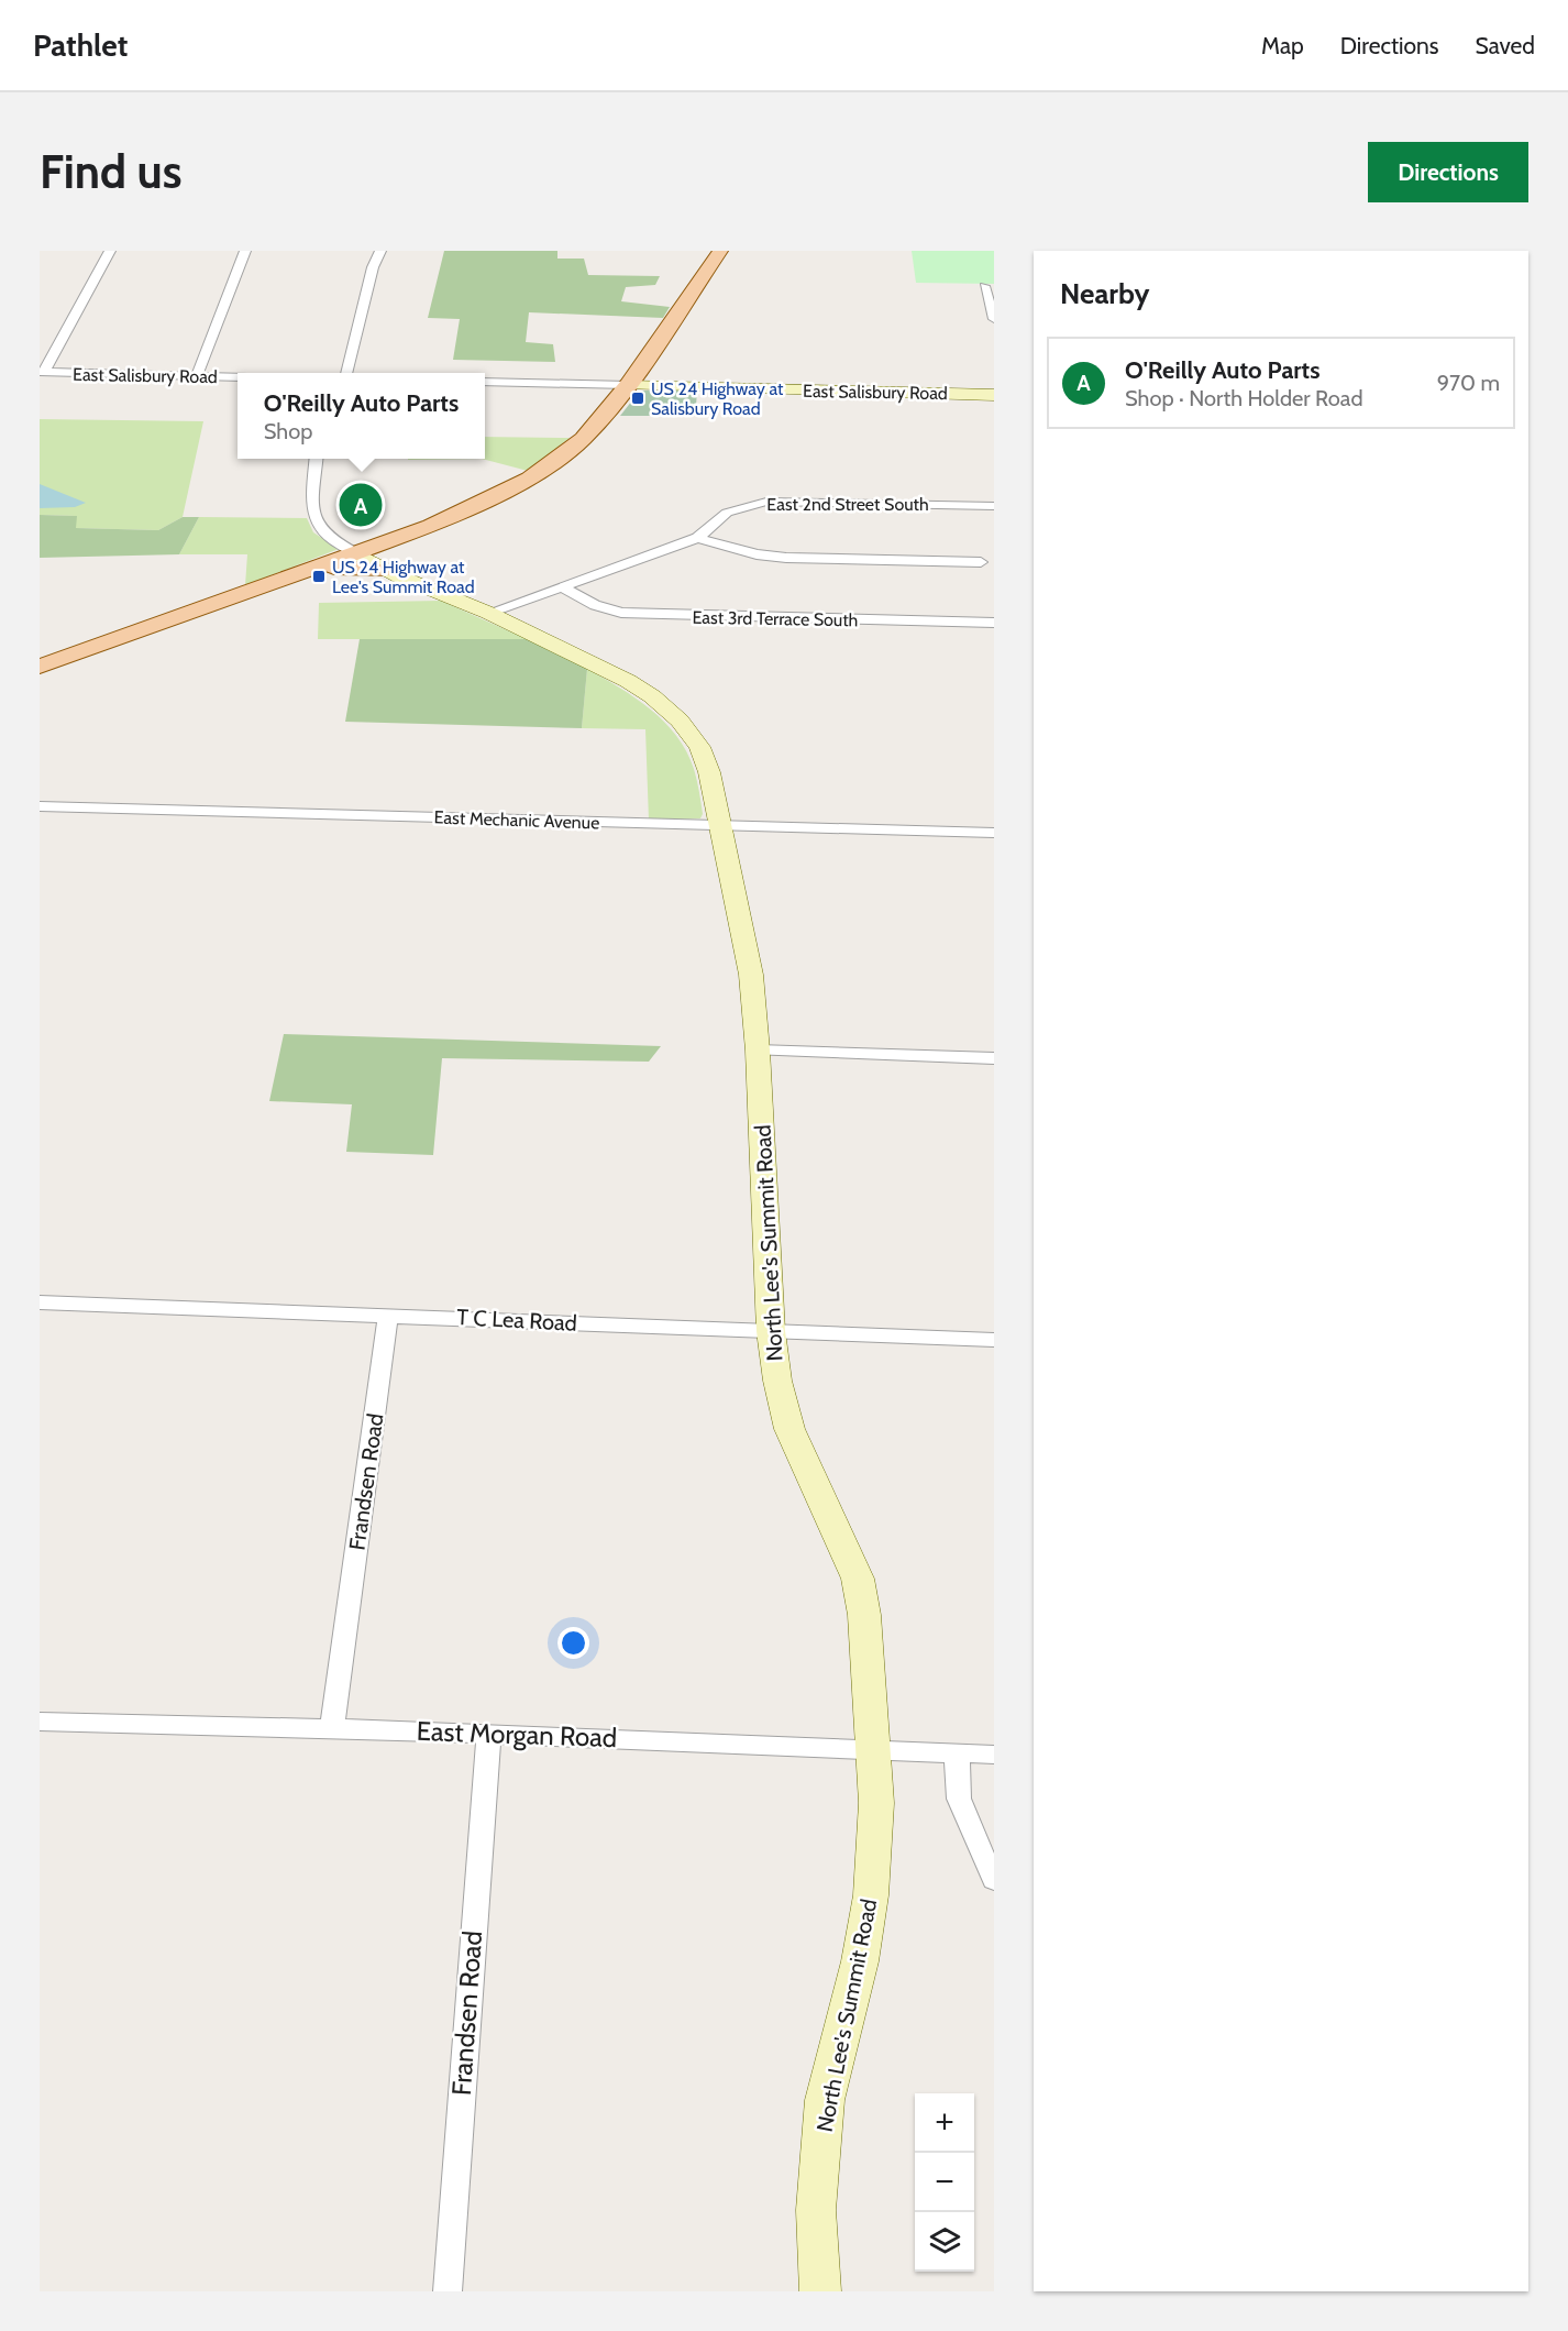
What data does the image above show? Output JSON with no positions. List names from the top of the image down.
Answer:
{
  "streets": {
    "main road": ["East Salisbury Road", "North Lee's Summit Road"],
    "street": [
      "East 2nd Street South",
      "East 3rd Terrace South",
      "East Mechanic Avenue",
      "T C Lea Road",
      "Frandsen Road",
      "East Morgan Road"
    ]
  },
  "crossings": [
    ["East 2nd Street South", "East 3rd Terrace South"],
    ["East 2nd Street South", "North Lee's Summit Road"],
    ["East Mechanic Avenue", "North Lee's Summit Road"],
    ["North Lee's Summit Road", "T C Lea Road"],
    ["North Lee's Summit Road", "East Morgan Road"],
    ["T C Lea Road", "Frandsen Road"],
    ["Frandsen Road", "East Morgan Road"]
  ],
  "places": {
    "transit": ["US 24 Highway at Salisbury Road", "US 24 Highway at Lee's Summit Road"]
  },
  "page": {
    "header": "Pathlet",
    "nav": ["Map", "Directions", "Saved"],
    "buttons": "Directions",
    "title": "Find us",
    "heading": "Nearby",
    "list": [
      {
        "mark": "A",
        "name": "O'Reilly Auto Parts",
        "note": "Shop · North Holder Road",
        "value": "970 m"
      }
    ],
    "popup": ["O'Reilly Auto Parts", "Shop"],
    "pins": "A",
    "map_buttons": ["+", "−"]
  }
}
